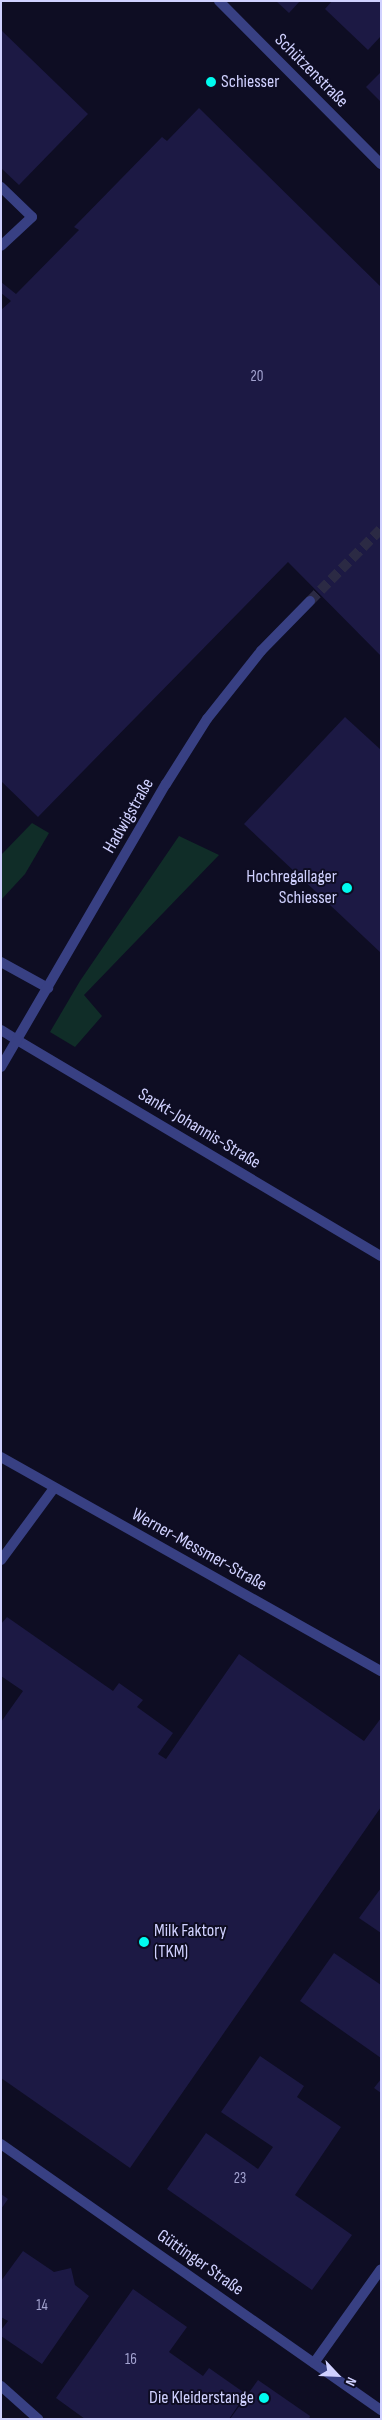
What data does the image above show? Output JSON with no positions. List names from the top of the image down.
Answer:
{
  "streets": {
    "street": [
      "Schützenstraße",
      "Hadwigstraße",
      "Sankt-Johannis-Straße",
      "Werner-Messmer-Straße",
      "Güttinger Straße"
    ]
  },
  "crossings": [
    ["Hadwigstraße", "Sankt-Johannis-Straße"]
  ],
  "places": [
    "Schiesser",
    "Hochregallager Schiesser",
    "Milk Faktory (TKM)",
    "Die Kleiderstange"
  ],
  "house_numbers": [
    "20",
    "23",
    "14",
    "16"
  ],
  "north": "bottom right"
}
